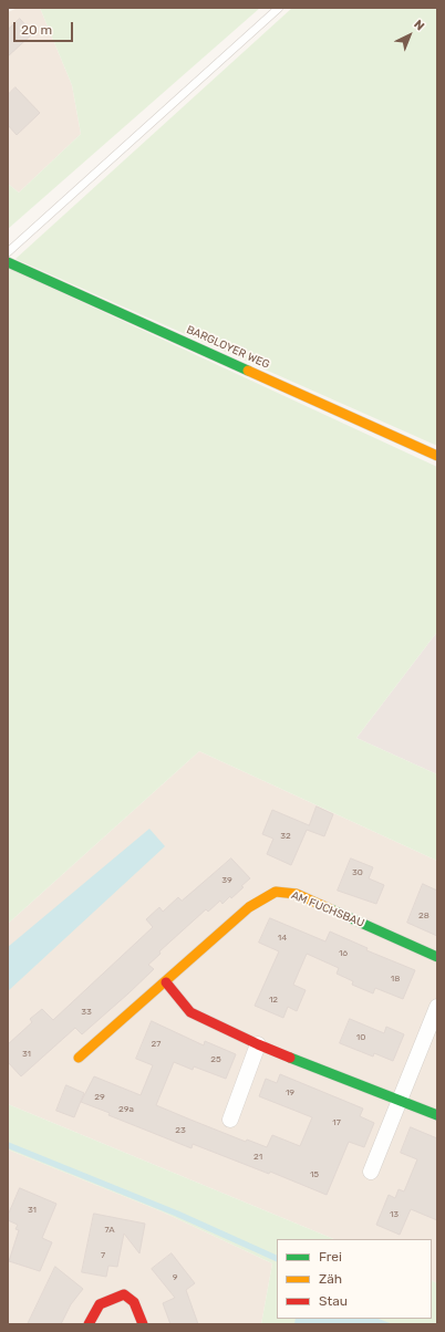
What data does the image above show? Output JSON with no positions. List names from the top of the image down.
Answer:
{
  "streets": {
    "street": ["BARGLOYER WEG", "AM FUCHSBAU"]
  },
  "house_numbers": [
    "32",
    "30",
    "39",
    "28",
    "14",
    "16",
    "18",
    "12",
    "33",
    "10",
    "27",
    "31",
    "25",
    "19",
    "29",
    "29a",
    "17",
    "23",
    "21",
    "15",
    "31",
    "13",
    "7A",
    "7",
    "9"
  ],
  "legend": ["Frei", "Zäh", "Stau"],
  "scale_bar": "20 m",
  "north": "top right"
}
